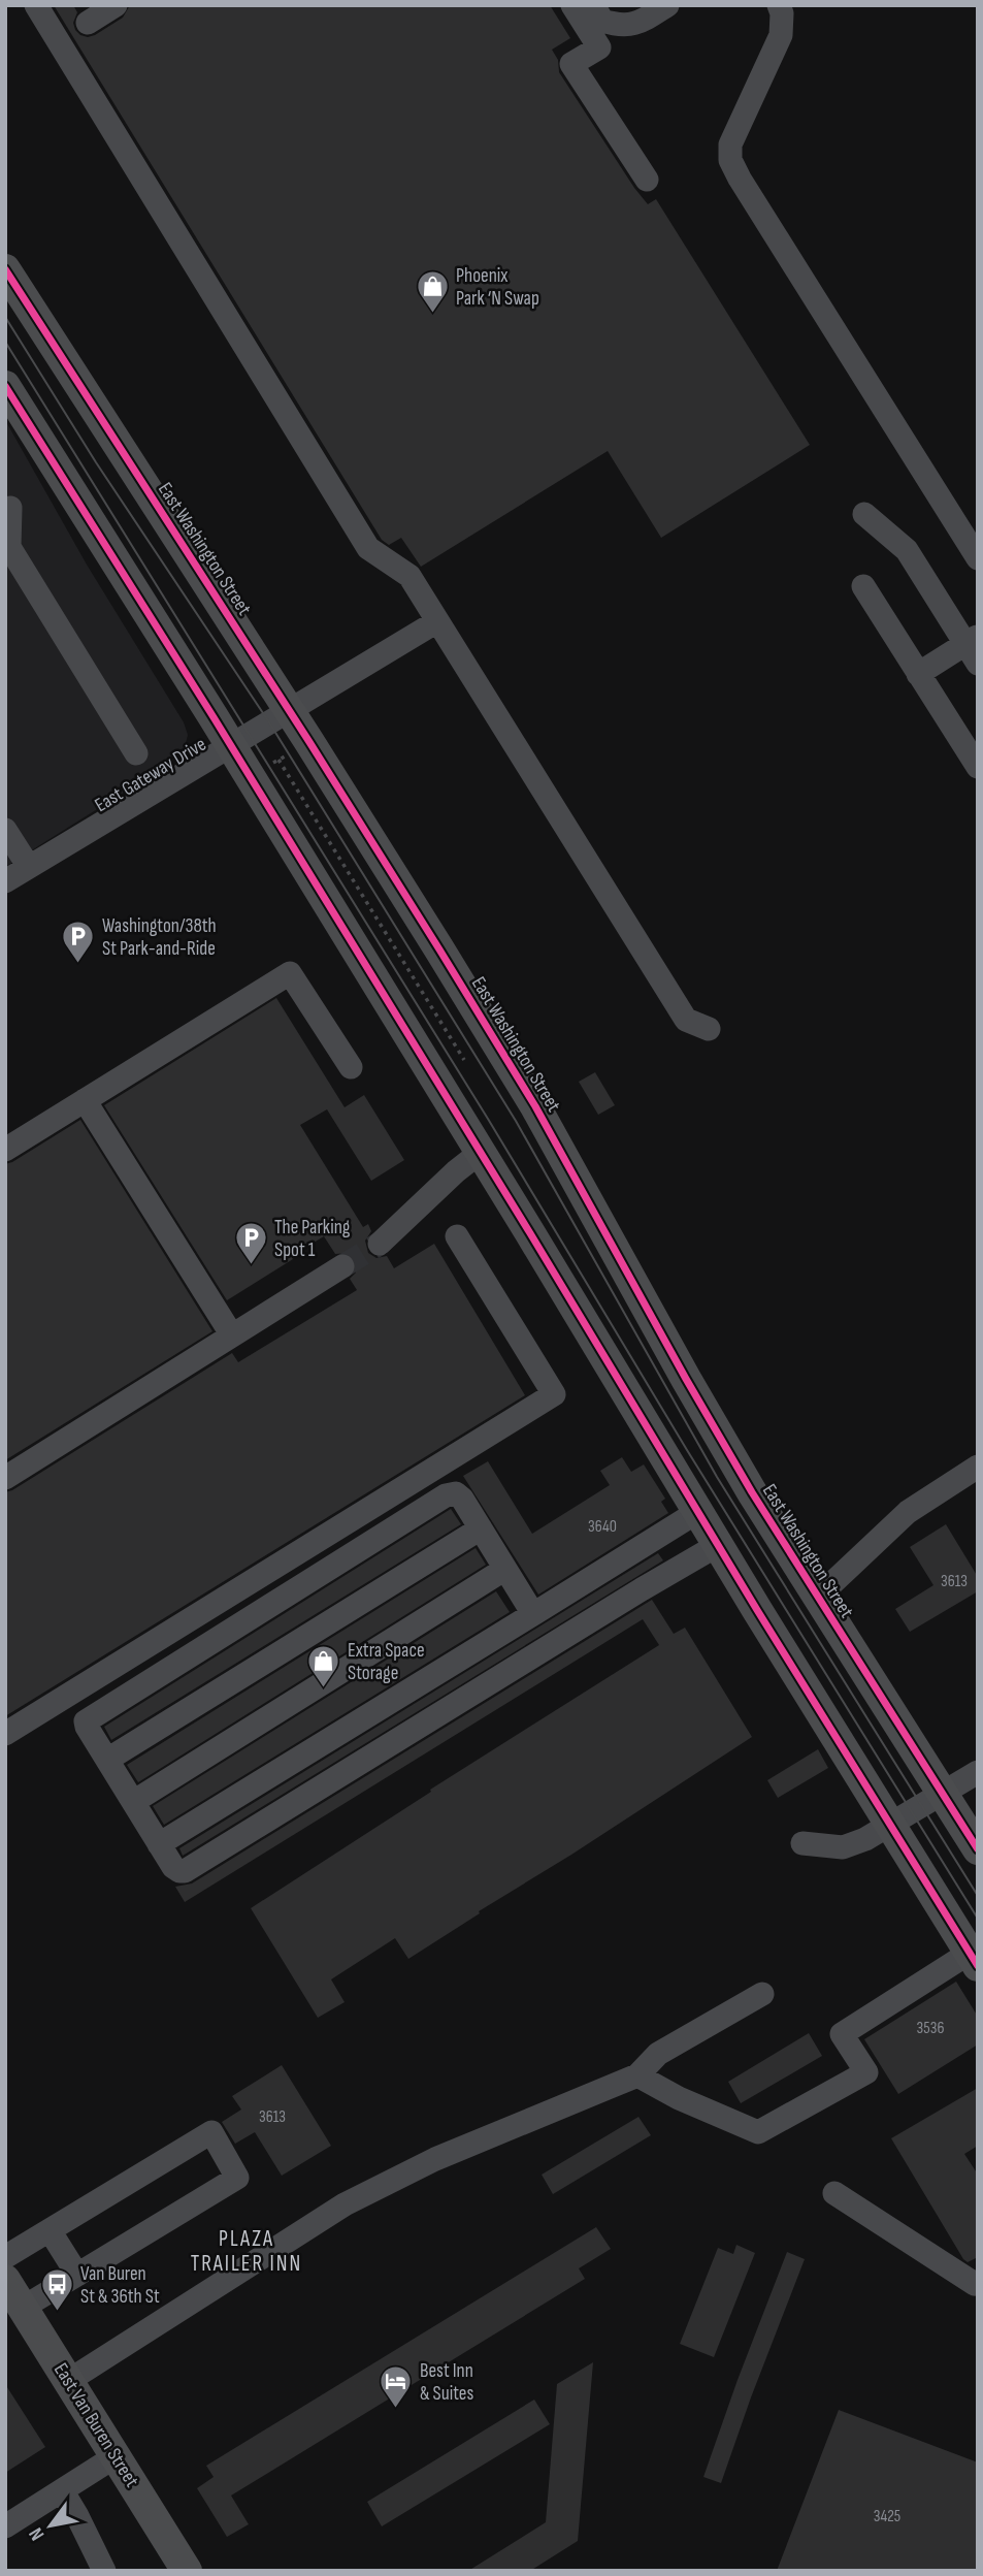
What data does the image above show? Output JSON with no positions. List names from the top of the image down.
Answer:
{
  "streets": {
    "main road": ["East Washington Street", "East Van Buren Street"],
    "street": ["East Gateway Drive"]
  },
  "crossings": [
    ["East Washington Street", "East Gateway Drive"]
  ],
  "districts": ["PLAZA TRAILER INN"],
  "places": {
    "shop": ["Phoenix Park ‘N Swap", "Extra Space Storage"],
    "parking": ["Washington/38th St Park-and-Ride", "The Parking Spot 1"],
    "bus stop": ["Van Buren St & 36th St"],
    "hotel": ["Best Inn & Suites"]
  },
  "house_numbers": [
    "3640",
    "3613",
    "3536",
    "3613",
    "3425"
  ],
  "north": "bottom left"
}
